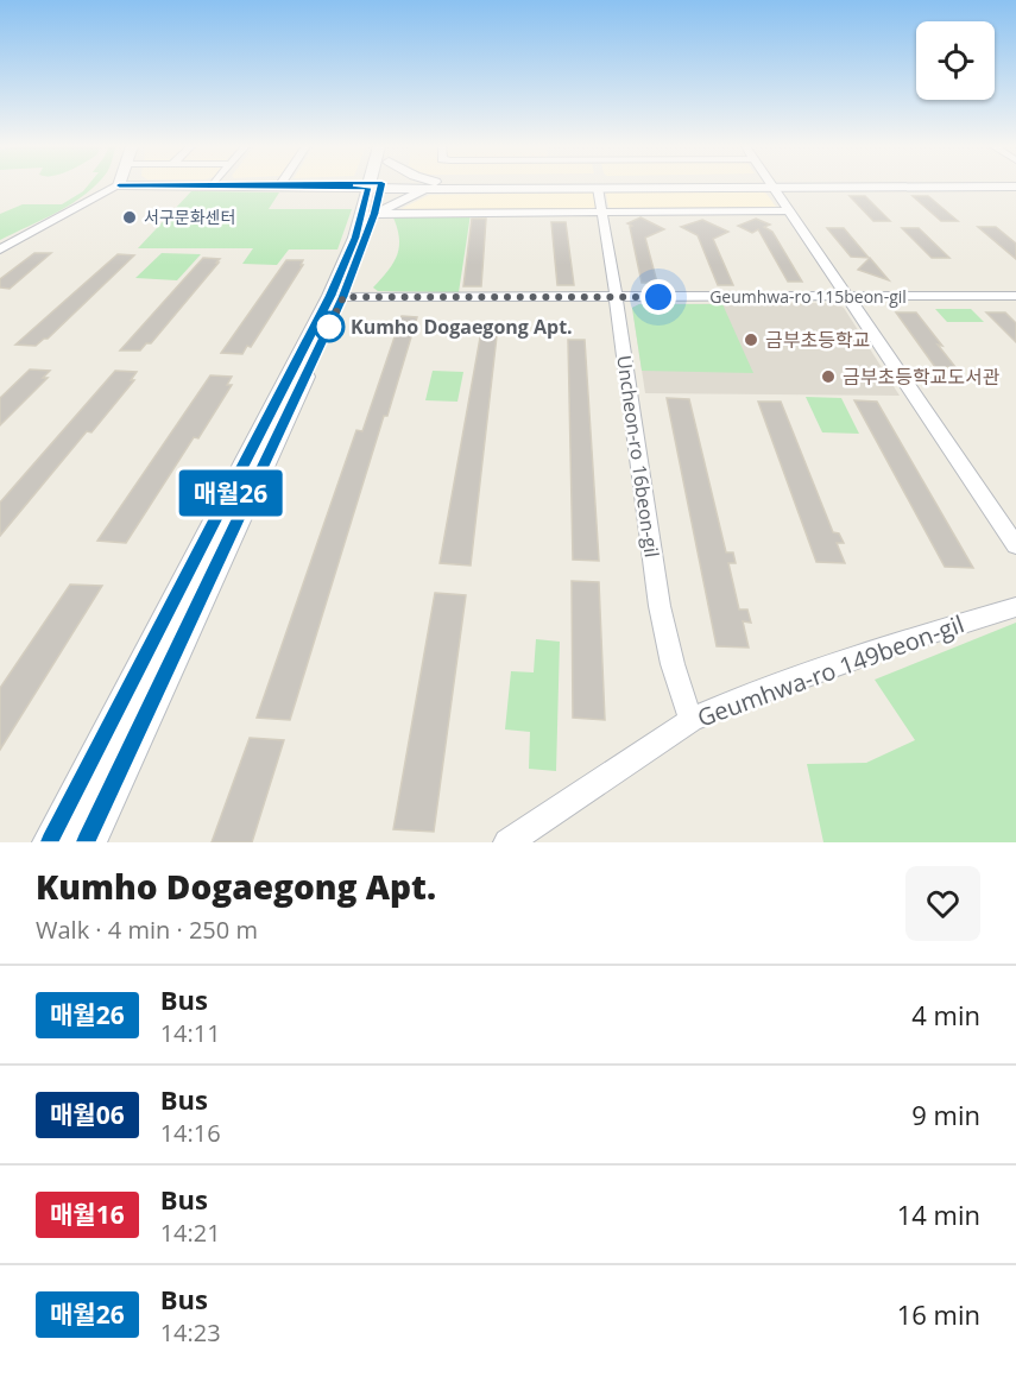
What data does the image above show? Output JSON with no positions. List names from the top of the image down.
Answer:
{
  "streets": {
    "street": ["Geumhwa-ro 115beon-gil", "Uncheon-ro 16beon-gil", "Geumhwa-ro 149beon-gil"]
  },
  "crossings": [
    ["Geumhwa-ro 115beon-gil", "Uncheon-ro 16beon-gil"],
    ["Uncheon-ro 16beon-gil", "Geumhwa-ro 149beon-gil"]
  ],
  "places": [
    "서구문화센터",
    "Kumho Dogaegong Apt.",
    "금부초등학교",
    "금부초등학교도서관"
  ],
  "lines": ["bus line 매월26"],
  "page": {
    "on_map": "매월26",
    "heading": ["Kumho Dogaegong Apt.", "Walk · 4 min · 250 m"],
    "list": [
      {
        "mark": "매월26",
        "name": "Bus",
        "note": "14:11",
        "value": "4 min"
      },
      {
        "mark": "매월06",
        "name": "Bus",
        "note": "14:16",
        "value": "9 min"
      },
      {
        "mark": "매월16",
        "name": "Bus",
        "note": "14:21",
        "value": "14 min"
      },
      {
        "mark": "매월26",
        "name": "Bus",
        "note": "14:23",
        "value": "16 min"
      }
    ]
  }
}
